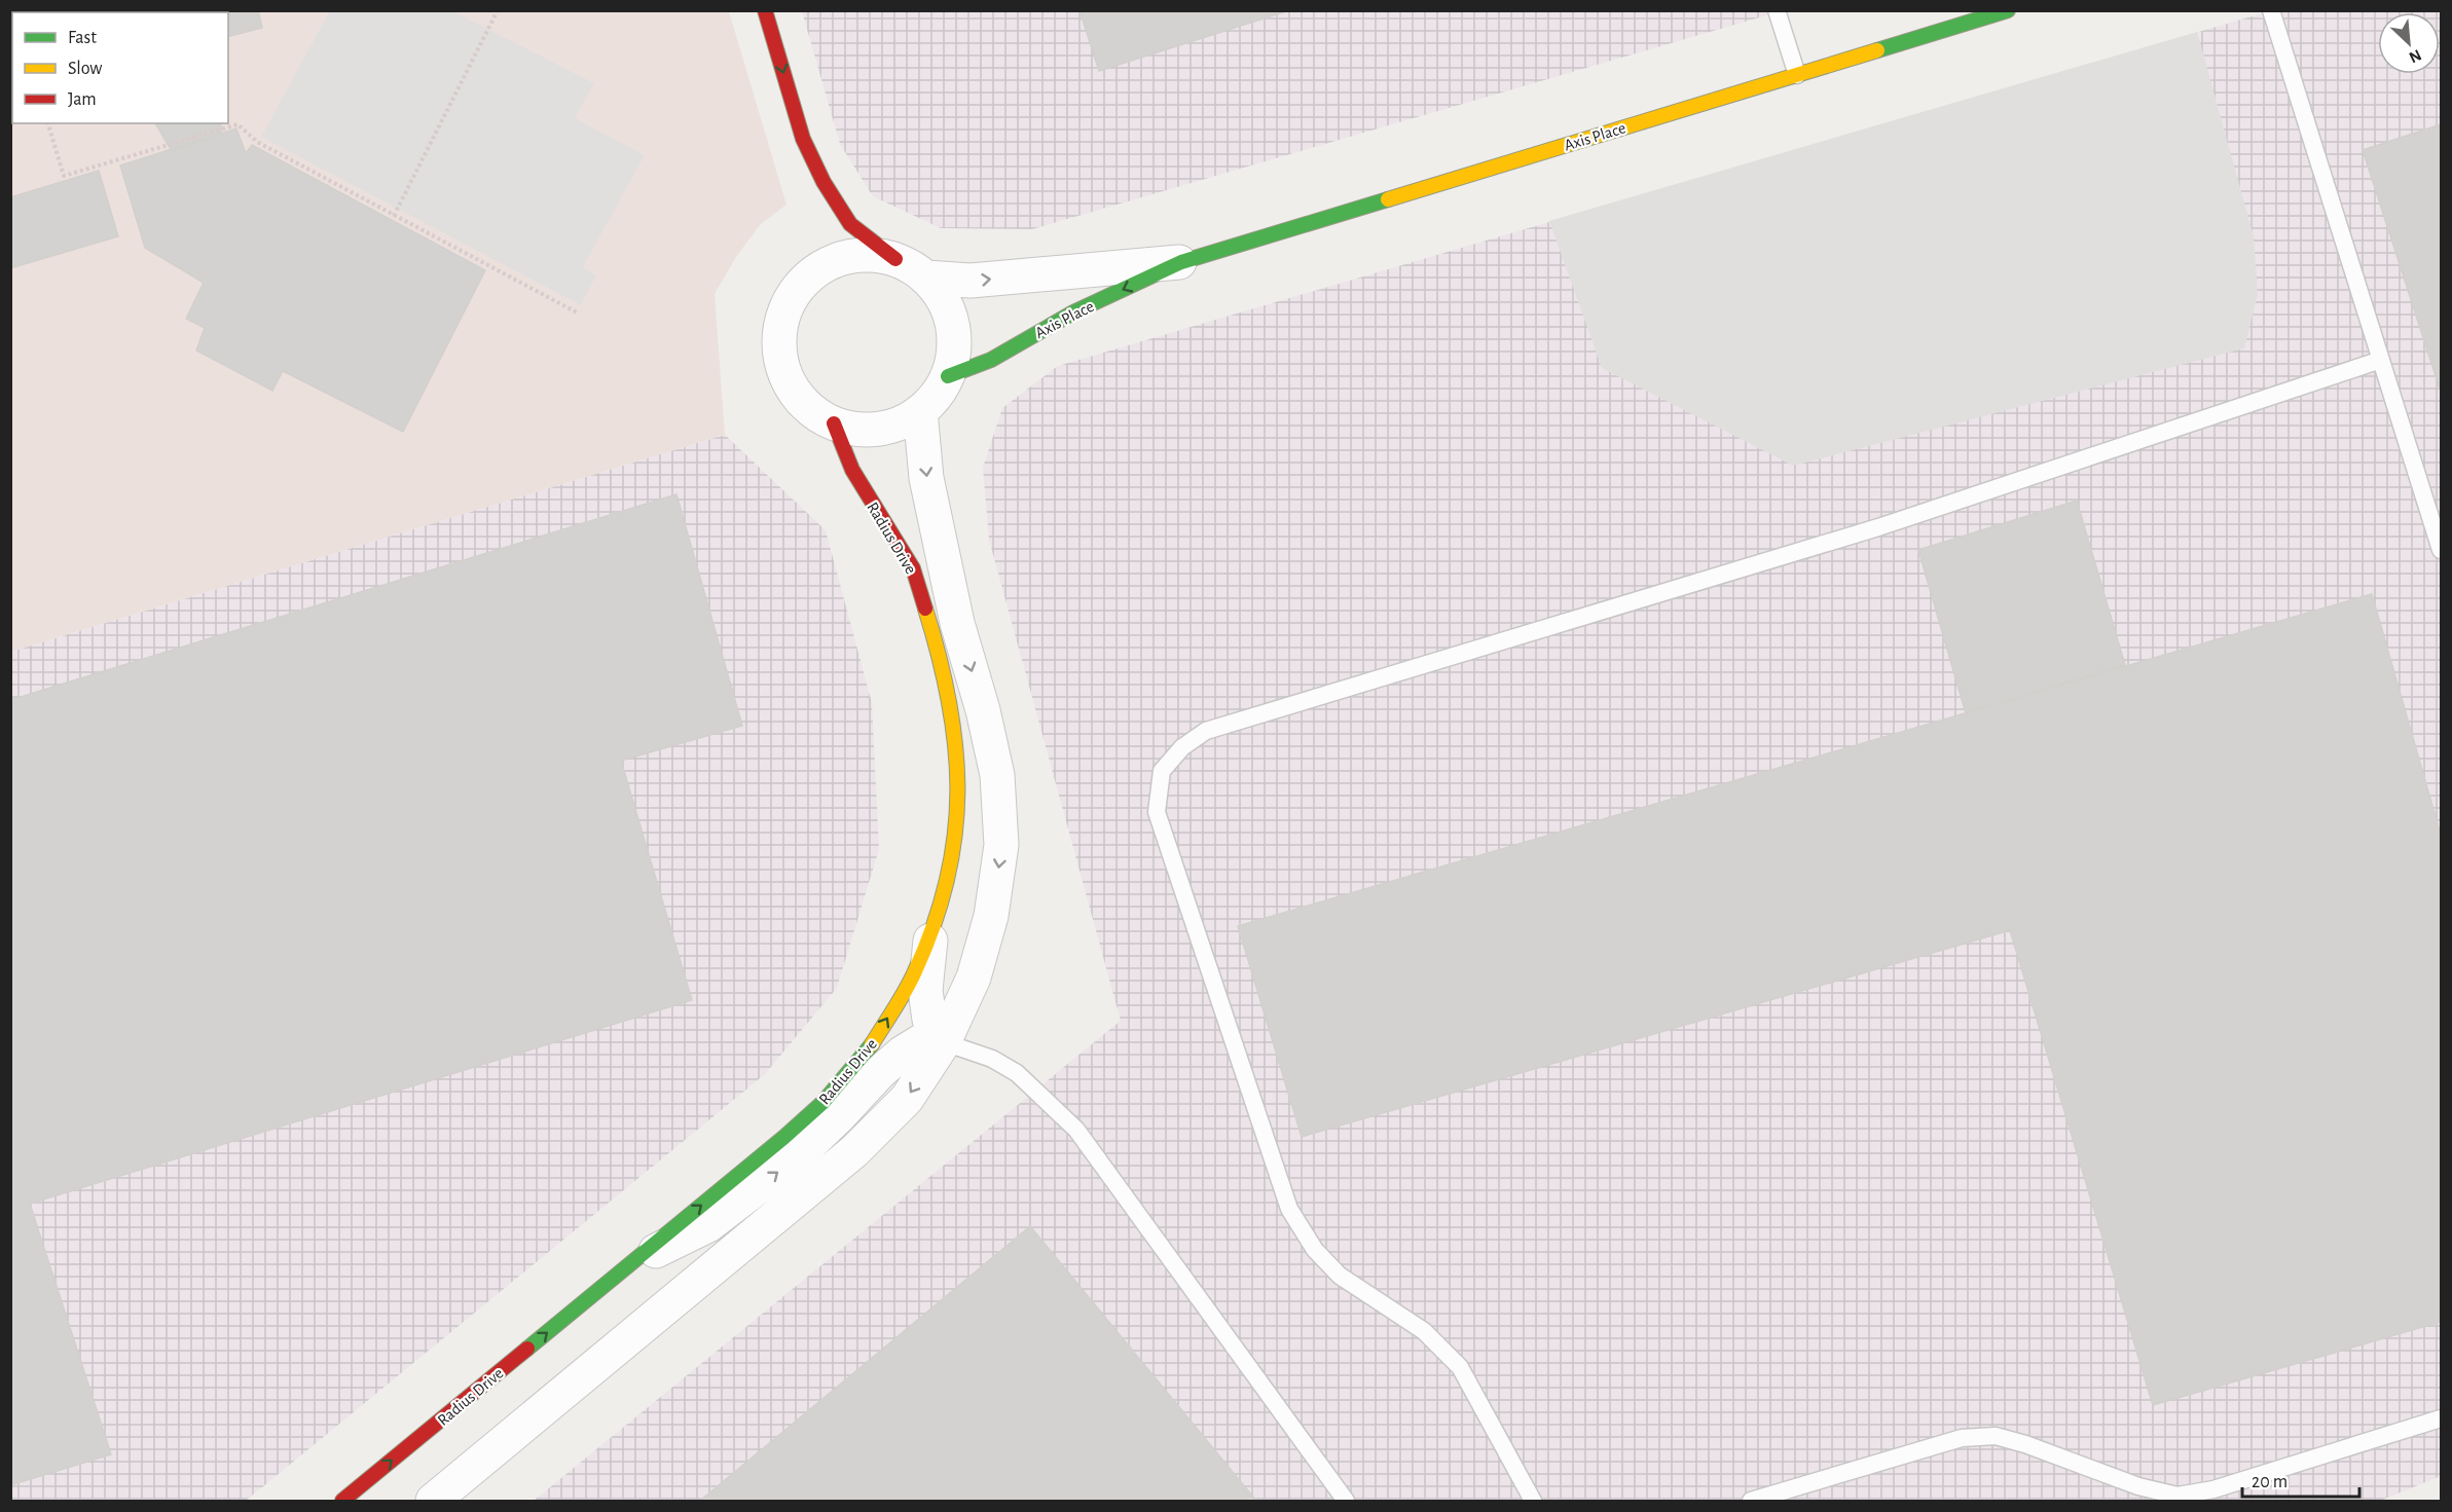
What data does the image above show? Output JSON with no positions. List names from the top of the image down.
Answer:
{
  "streets": {
    "main road": ["Axis Place", "Radius Drive"]
  },
  "crossings": [
    ["Axis Place", "Radius Drive"]
  ],
  "legend": ["Fast", "Slow", "Jam"],
  "scale_bar": "20 m",
  "north": "bottom right"
}
